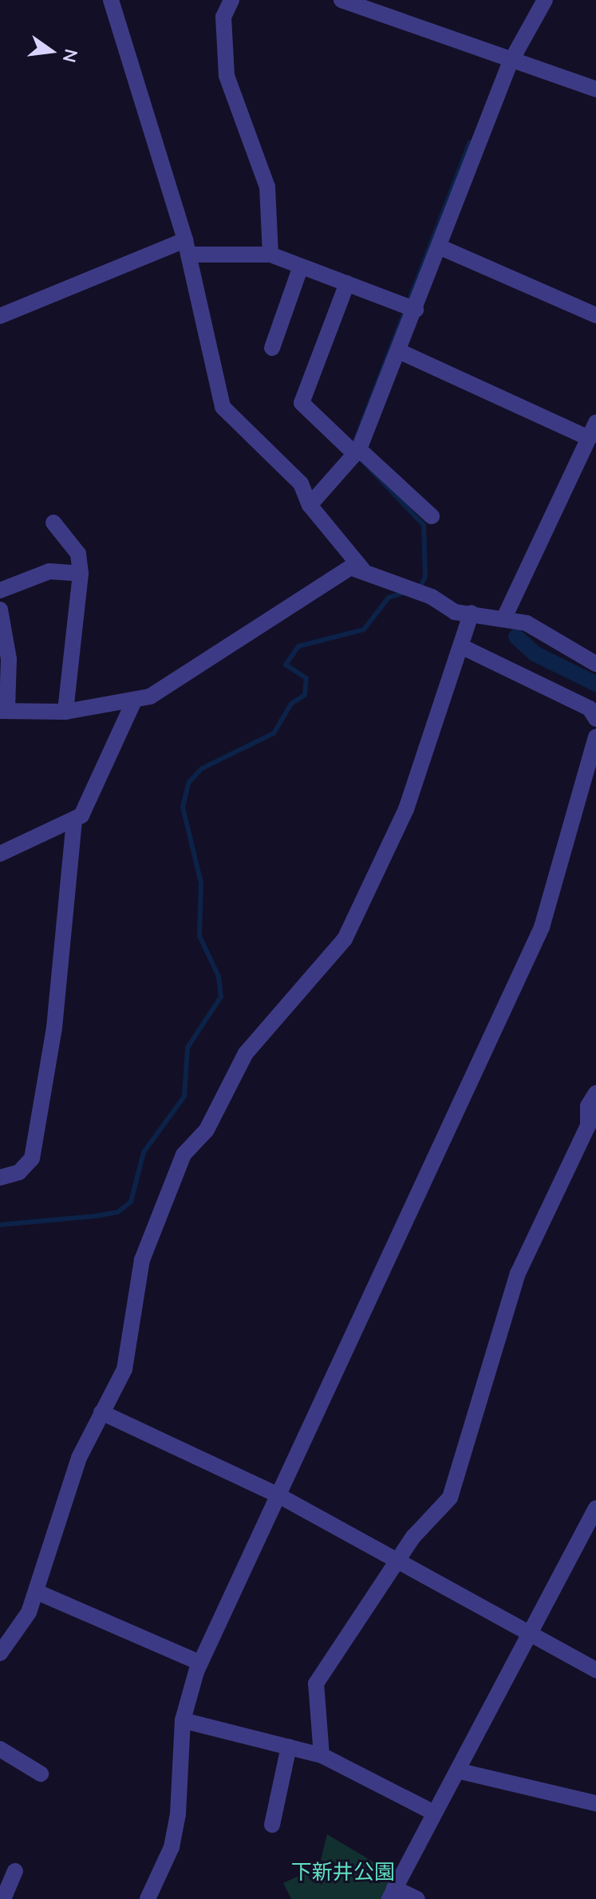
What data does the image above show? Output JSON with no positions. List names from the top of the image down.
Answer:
{
  "parks": ["下新井公園"],
  "north": "right"
}
